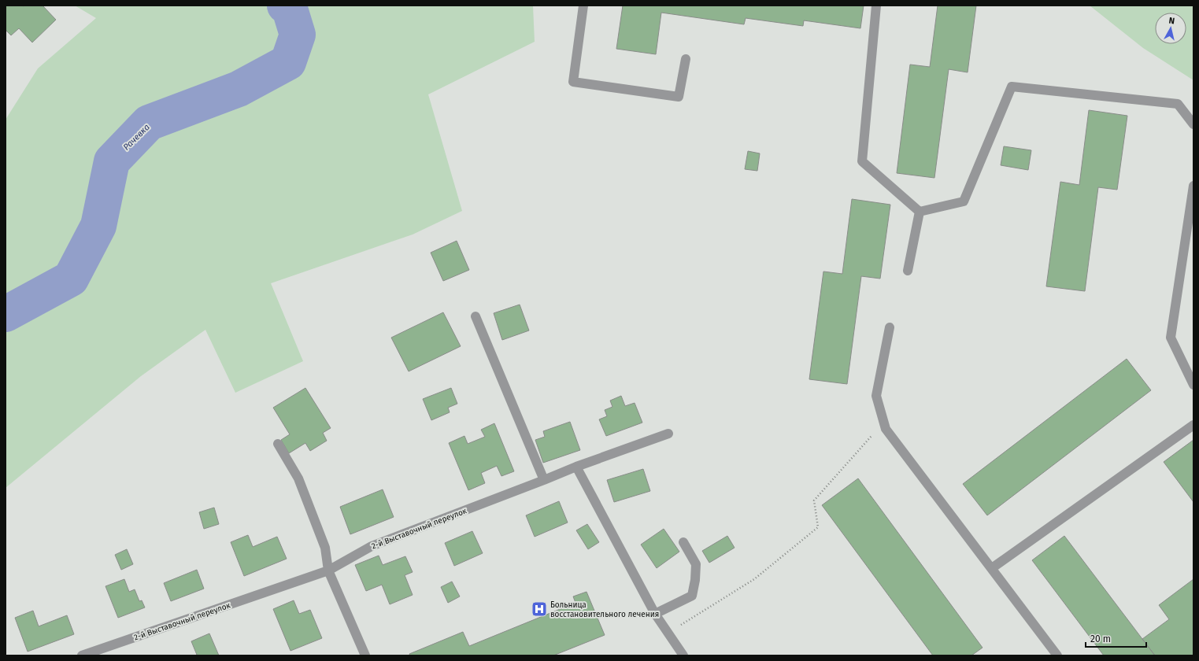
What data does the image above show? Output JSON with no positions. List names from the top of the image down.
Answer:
{
  "streets": {
    "street": ["2-й Выставочный переулок"]
  },
  "water": ["Рачевка"],
  "places": {
    "hospital": ["Больница восстановительного лечения"]
  },
  "scale_bar": "20 m",
  "north": "top"
}
